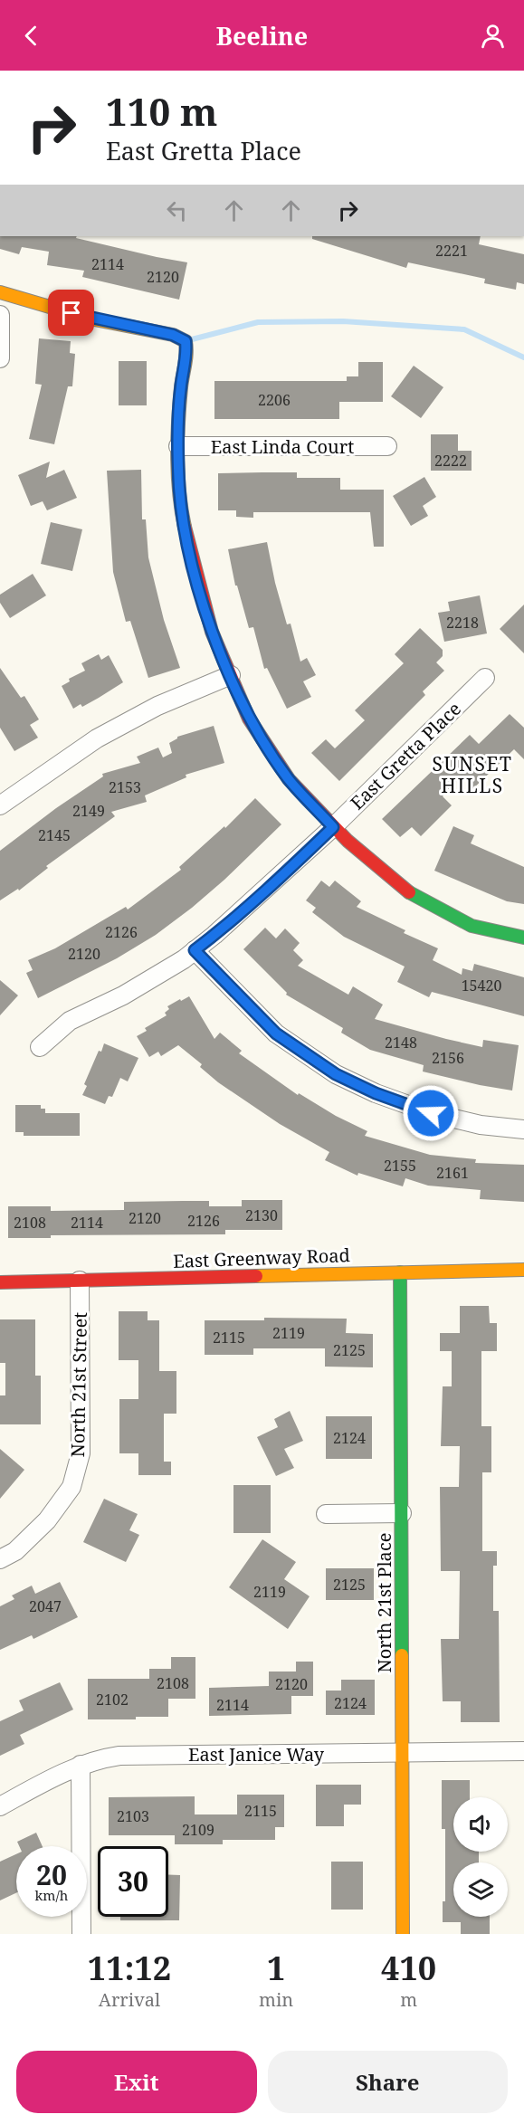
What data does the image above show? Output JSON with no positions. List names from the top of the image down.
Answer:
{
  "streets": {
    "street": [
      "East Linda Court",
      "East Gretta Place",
      "East Greenway Road",
      "North 21st Street",
      "North 21st Place",
      "East Janice Way"
    ]
  },
  "crossings": [
    ["East Greenway Road", "North 21st Street"],
    ["East Greenway Road", "North 21st Place"],
    ["North 21st Place", "East Janice Way"]
  ],
  "districts": ["SUNSET HILLS"],
  "house_numbers": [
    "2221",
    "2114",
    "2120",
    "2206",
    "2222",
    "2218",
    "2153",
    "2149",
    "2145",
    "2126",
    "2120",
    "15420",
    "2148",
    "2156",
    "2155",
    "2161",
    "2130",
    "2120",
    "2126",
    "2108",
    "2114",
    "2119",
    "2115",
    "2125",
    "2124",
    "2125",
    "2119",
    "2047",
    "2108",
    "2120",
    "2102",
    "2124",
    "2114",
    "2115",
    "2103",
    "2109"
  ],
  "page": {
    "header": "Beeline",
    "turn": ["110 m", "East Gretta Place"],
    "speed": "20 km/h",
    "limit": "30",
    "eta": [
      "11:12",
      "Arrival",
      "1",
      "min",
      "410",
      "m"
    ],
    "buttons": ["Exit", "Share"]
  }
}
